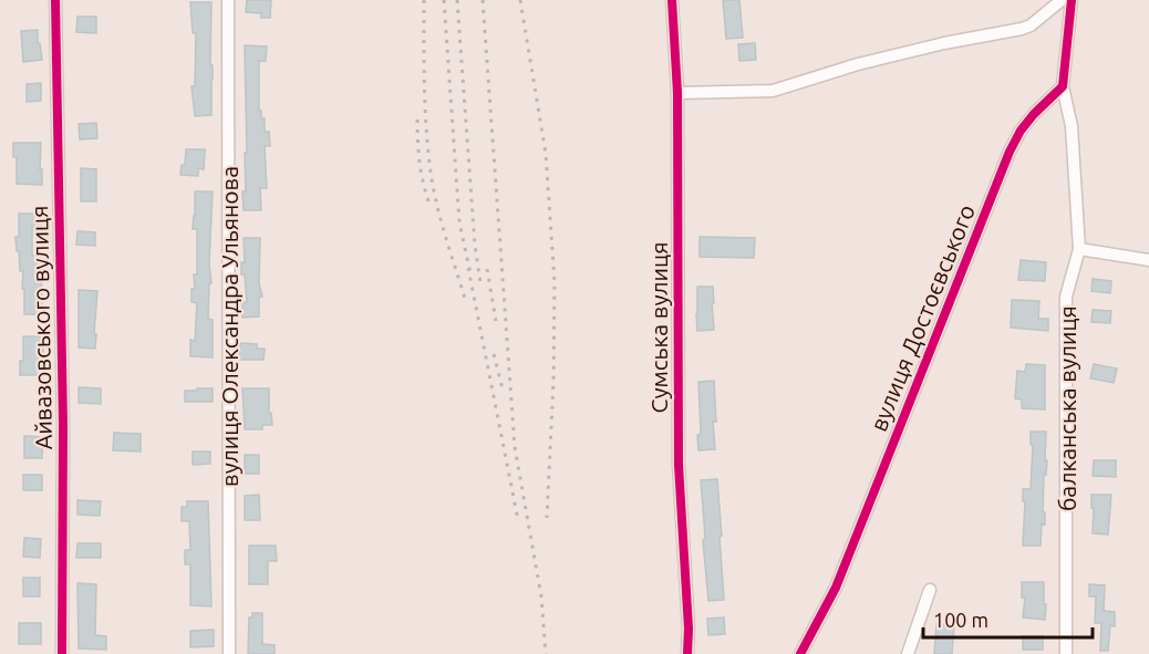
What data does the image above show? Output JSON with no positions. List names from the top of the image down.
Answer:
{
  "streets": {
    "street": [
      "вулиця Достоєвського",
      "вулиця Олександра Ульянова",
      "Айвазовського вулиця",
      "Сумська вулиця",
      "балканська вулиця"
    ]
  },
  "crossings": [
    ["вулиця Достоєвського", "балканська вулиця"]
  ],
  "scale_bar": "100 m"
}
